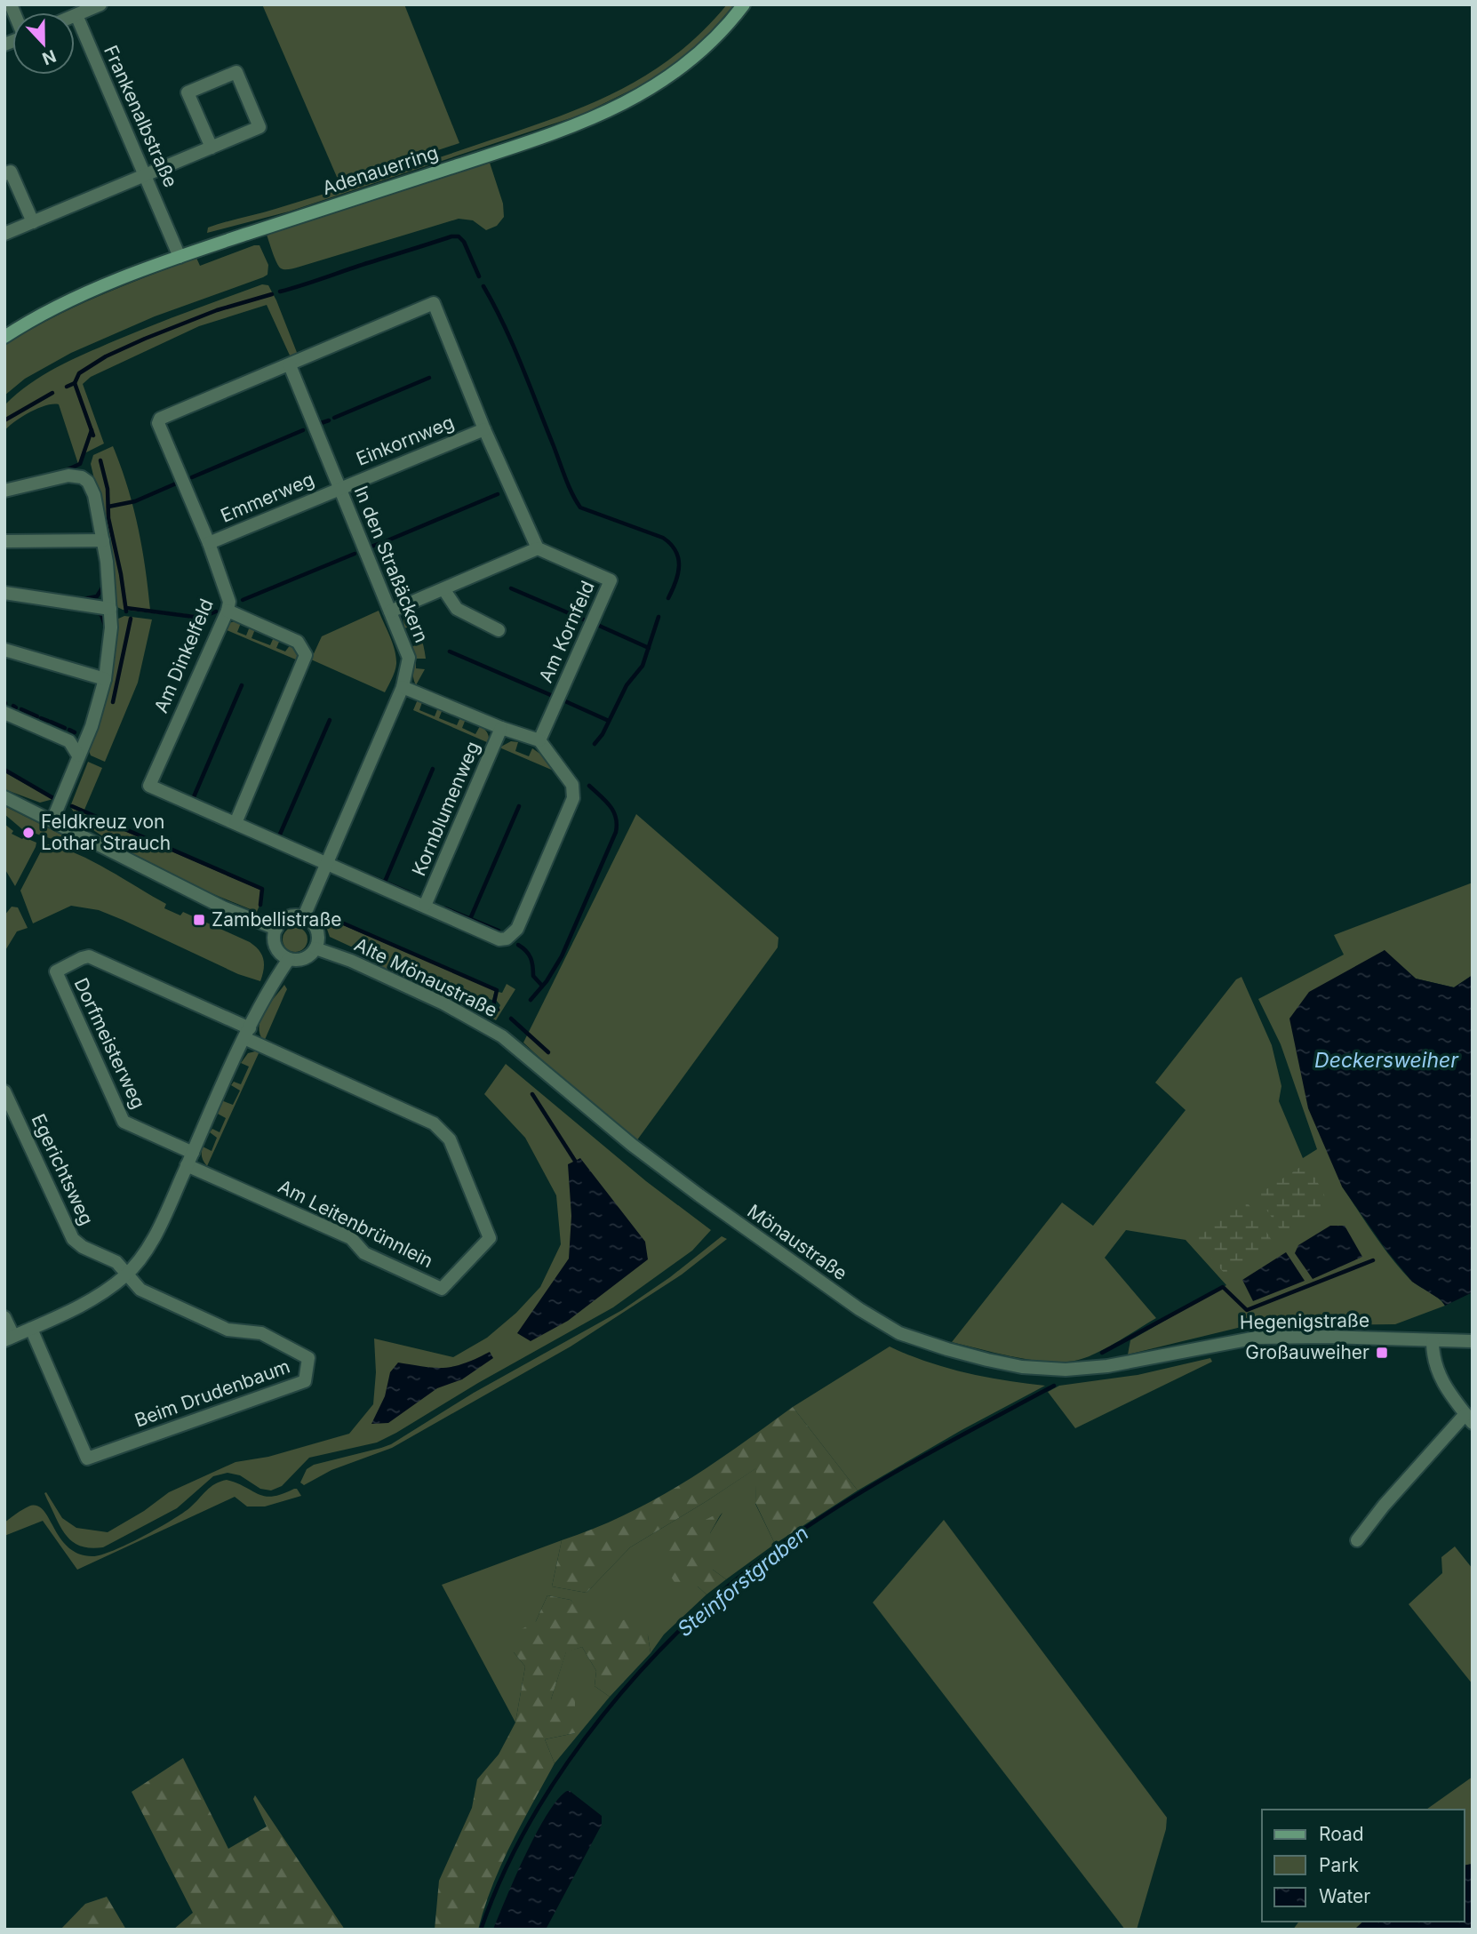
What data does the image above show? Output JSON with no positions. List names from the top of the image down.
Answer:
{
  "streets": {
    "main road": ["Adenauerring"],
    "street": [
      "Frankenalbstraße",
      "Einkornweg",
      "Emmerweg",
      "In den Straßäckern",
      "Am Kornfeld",
      "Am Dinkelfeld",
      "Kornblumenweg",
      "Alte Mönaustraße",
      "Dorfmeisterweg",
      "Egerichtsweg",
      "Am Leitenbrünnlein",
      "Mönaustraße",
      "Hegenigstraße",
      "Beim Drudenbaum"
    ]
  },
  "crossings": [
    ["Frankenalbstraße", "Adenauerring"],
    ["Einkornweg", "Emmerweg"],
    ["Einkornweg", "In den Straßäckern"],
    ["Emmerweg", "In den Straßäckern"],
    ["Emmerweg", "Am Dinkelfeld"],
    ["In den Straßäckern", "Am Dinkelfeld"],
    ["In den Straßäckern", "Kornblumenweg"],
    ["In den Straßäckern", "Alte Mönaustraße"],
    ["Am Kornfeld", "Kornblumenweg"],
    ["Alte Mönaustraße", "Mönaustraße"],
    ["Dorfmeisterweg", "Am Leitenbrünnlein"],
    ["Egerichtsweg", "Beim Drudenbaum"],
    ["Mönaustraße", "Hegenigstraße"]
  ],
  "water": ["Deckersweiher", "Steinforstgraben"],
  "places": {
    "other": ["Feldkreuz von Lothar Strauch"],
    "transit": ["Zambellistraße", "Großauweiher"]
  },
  "legend": ["Road", "Park", "Water"],
  "north": "bottom"
}
